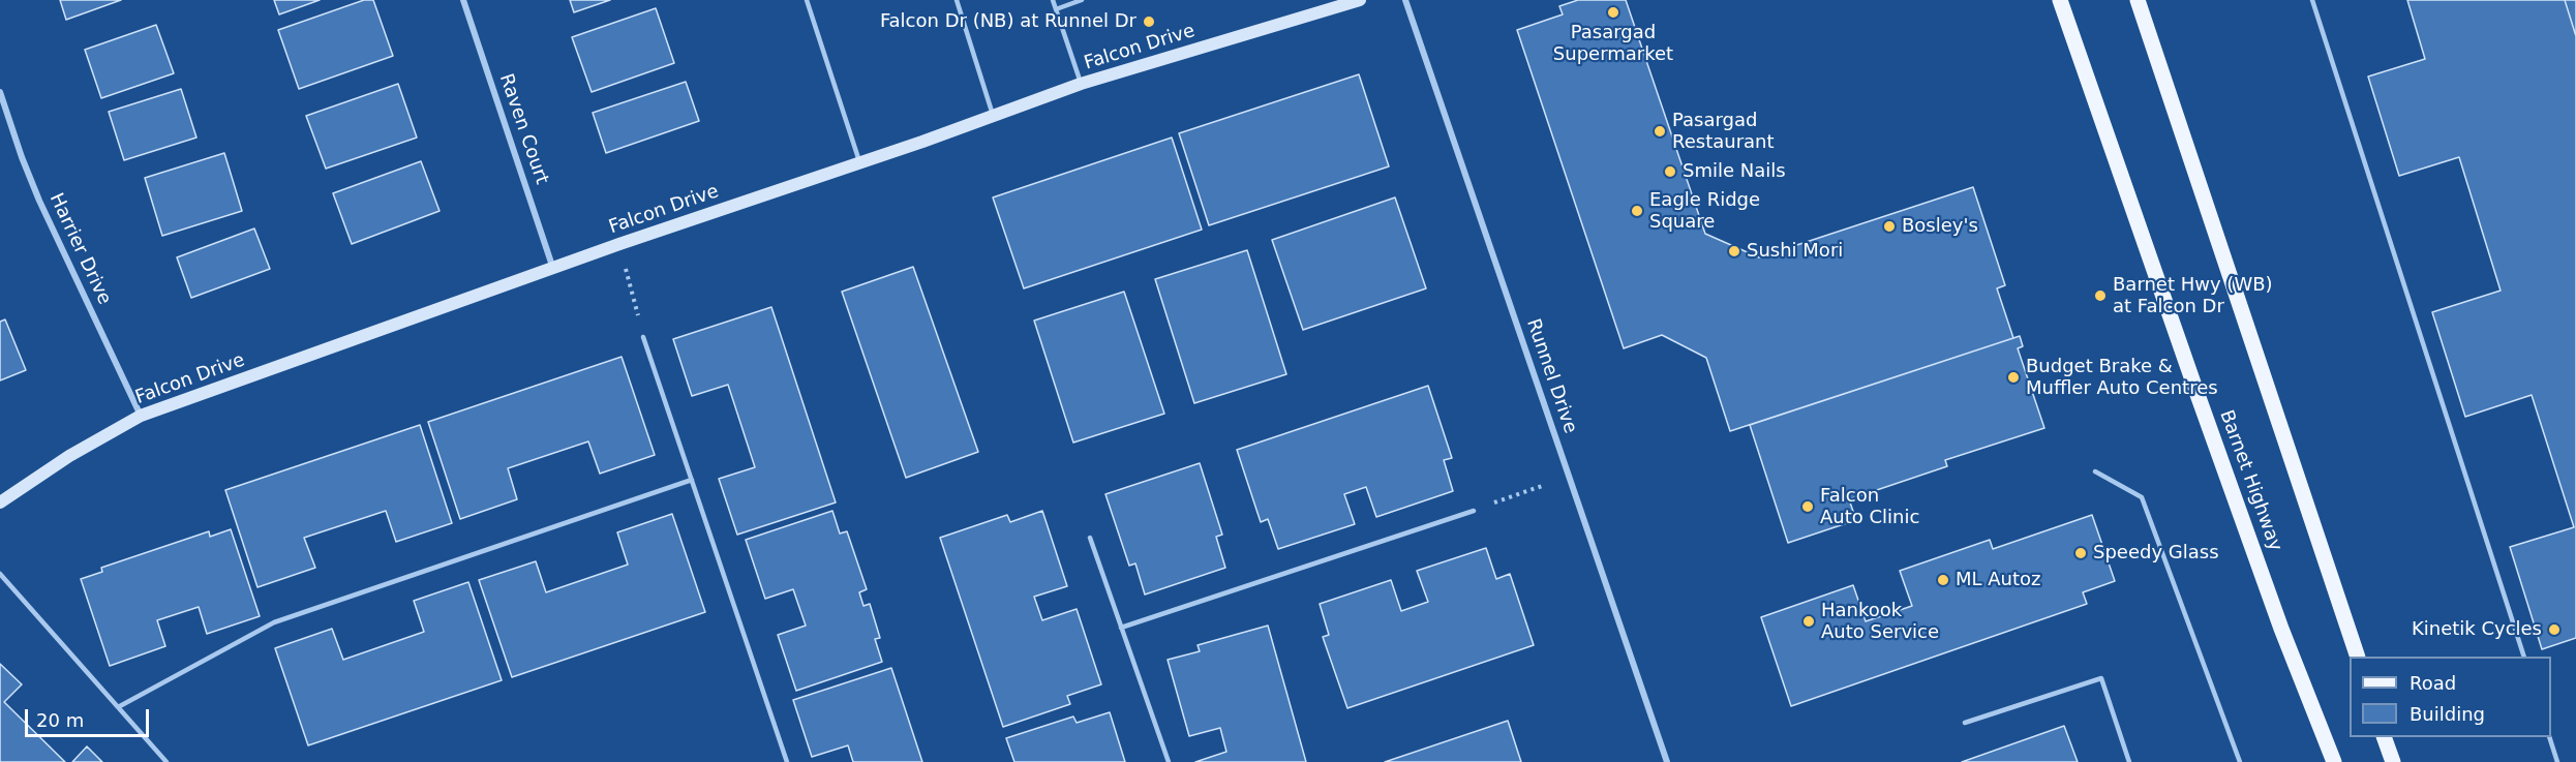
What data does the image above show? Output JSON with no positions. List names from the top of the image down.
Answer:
{
  "streets": {
    "main road": ["Barnet Highway"],
    "street": [
      "Falcon Drive",
      "Raven Court",
      "Harrier Drive",
      "Runnel Drive"
    ]
  },
  "crossings": [
    ["Falcon Drive", "Raven Court"],
    ["Falcon Drive", "Harrier Drive"]
  ],
  "places": [
    "Pasargad Supermarket",
    "Falcon Dr (NB) at Runnel Dr",
    "Pasargad Restaurant",
    "Smile Nails",
    "Eagle Ridge Square",
    "Bosley's",
    "Sushi Mori",
    "Barnet Hwy (WB) at Falcon Dr",
    "Budget Brake & Muffler Auto Centres",
    "Falcon Auto Clinic",
    "Speedy Glass",
    "ML Autoz",
    "Hankook Auto Service",
    "Kinetik Cycles"
  ],
  "legend": ["Road", "Building"],
  "scale_bar": "20 m"
}
